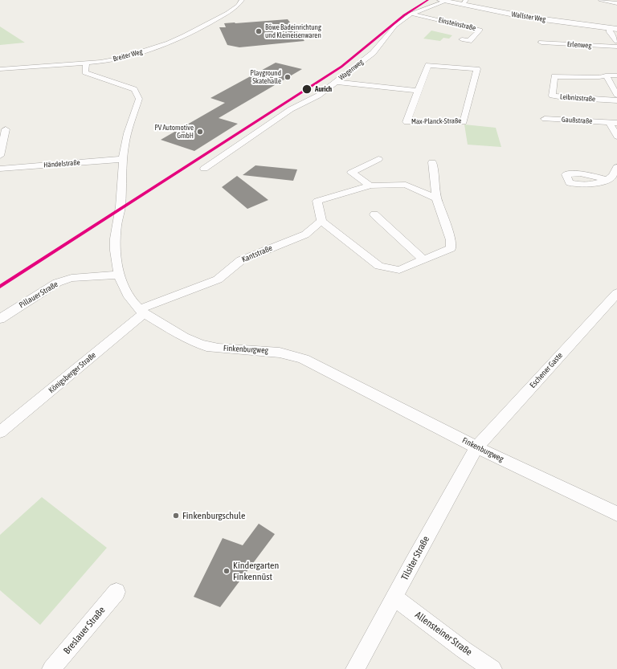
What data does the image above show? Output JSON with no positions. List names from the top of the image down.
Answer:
{
  "streets": {
    "street": [
      "Wallster Weg",
      "Einsteinstraße",
      "Erlenweg",
      "Breiter Weg",
      "Wagenweg",
      "Leibnizstraße",
      "Gaußstraße",
      "Max-Planck-Straße",
      "Händelstraße",
      "Kantstraße",
      "Pillauer Straße",
      "Finkenburgweg",
      "Eschener Gaste",
      "Königsberger Straße",
      "Tilsiter Straße",
      "Breslauer Straße",
      "Allensteiner Straße"
    ]
  },
  "crossings": [
    ["Wallster Weg", "Wagenweg"],
    ["Einsteinstraße", "Wagenweg"],
    ["Breiter Weg", "Finkenburgweg"],
    ["Händelstraße", "Finkenburgweg"],
    ["Kantstraße", "Finkenburgweg"],
    ["Kantstraße", "Königsberger Straße"],
    ["Pillauer Straße", "Finkenburgweg"],
    ["Finkenburgweg", "Eschener Gaste"],
    ["Finkenburgweg", "Königsberger Straße"],
    ["Finkenburgweg", "Tilsiter Straße"],
    ["Eschener Gaste", "Tilsiter Straße"],
    ["Tilsiter Straße", "Allensteiner Straße"]
  ],
  "places": [
    "Böwe Badeinrichtung und Kleineisenwaren",
    "Playground Skatehalle",
    "Aurich",
    "PV Automotive GmbH",
    "Finkenburgschule",
    "Kindergarten Finkennüst"
  ]
}
